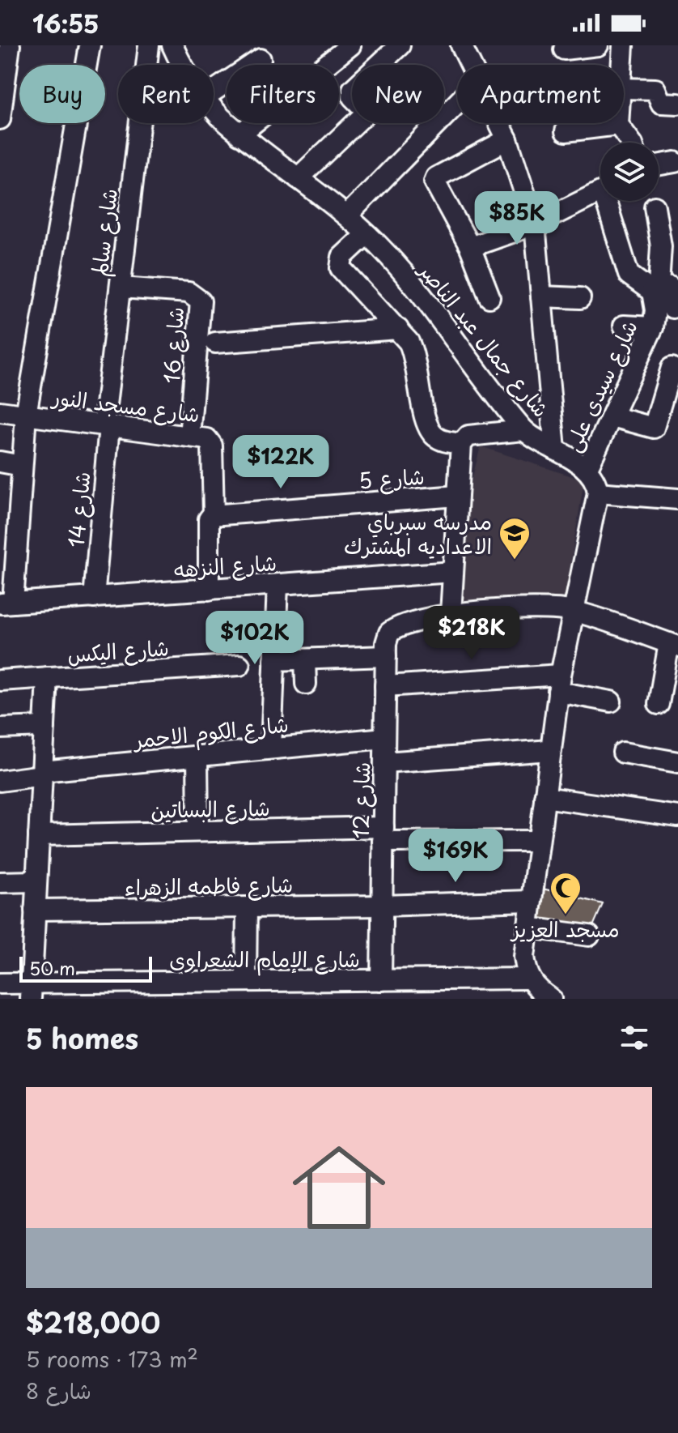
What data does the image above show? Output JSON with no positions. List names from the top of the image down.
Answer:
{
  "streets": {
    "street": [
      "شارع سالم",
      "شارع جمال عبد الناصر",
      "شارع 16",
      "شارع سيدى على",
      "شارع مسجد النور",
      "شارع 5",
      "شارع 14",
      "شارع النزهه",
      "شارع اليكس",
      "شارع الكوم الاحمر",
      "شارع 12",
      "شارع البساتين",
      "شارع فاطمه الزهراء",
      "شارع الإمام الشعراوى"
    ]
  },
  "crossings": [
    ["شارع سالم", "شارع 16"],
    ["شارع سالم", "شارع مسجد النور"],
    ["شارع سالم", "شارع 14"],
    ["شارع جمال عبد الناصر", "شارع سيدى على"],
    ["شارع 16", "شارع مسجد النور"],
    ["شارع مسجد النور", "شارع 5"],
    ["شارع مسجد النور", "شارع 14"],
    ["شارع 14", "شارع النزهه"],
    ["شارع الكوم الاحمر", "شارع 12"],
    ["شارع 12", "شارع البساتين"],
    ["شارع 12", "شارع فاطمه الزهراء"],
    ["شارع 12", "شارع الإمام الشعراوى"]
  ],
  "places": {
    "school or university": ["مدرسه سبرباي الاعداديه المشترك"],
    "mosque": ["مسجد العزيز"]
  },
  "scale_bar": "50 m",
  "page": {
    "status": "16:55",
    "chip": [
      "Buy",
      "Rent",
      "Filters",
      "New",
      "Apartment"
    ],
    "price": [
      "$85K",
      "$122K",
      "$218K",
      "$102K",
      "$169K"
    ],
    "scale": "50 m",
    "heading": "5 homes",
    "list": [
      {
        "name": "$218,000",
        "note": "5 rooms · 173 m² · شارع 8"
      }
    ]
  }
}
